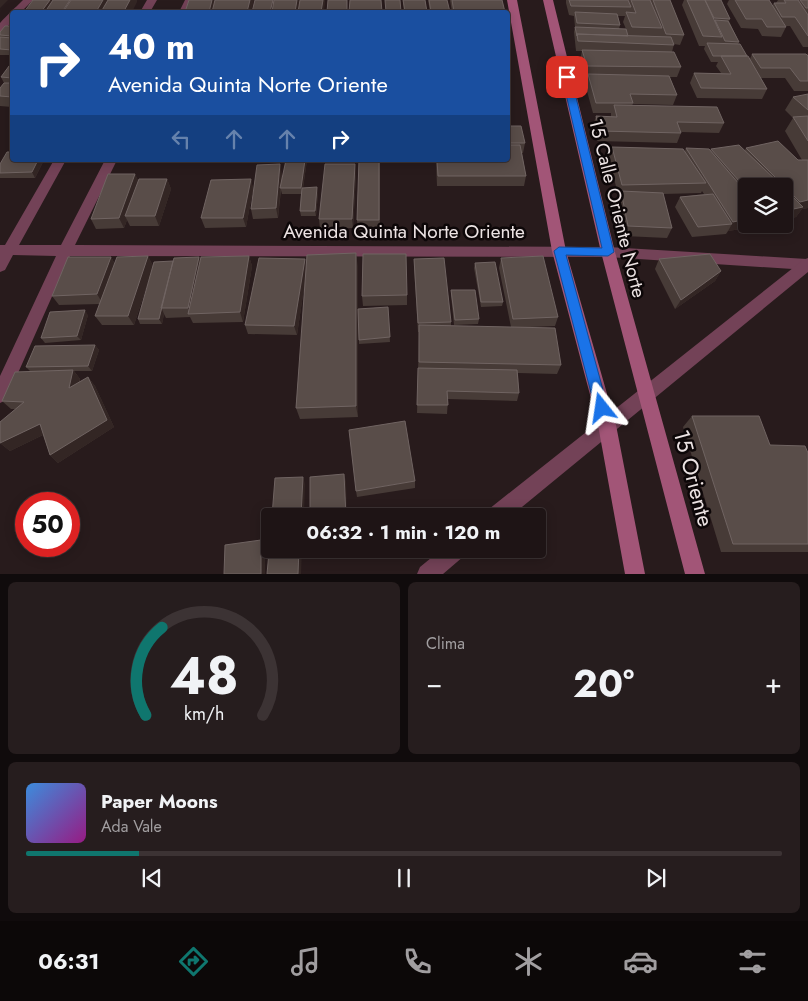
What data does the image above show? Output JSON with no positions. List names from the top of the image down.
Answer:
{
  "streets": {
    "main road": ["15 Calle Oriente Norte", "15 Oriente"],
    "street": ["Avenida Quinta Norte Oriente"]
  },
  "crossings": [
    ["15 Calle Oriente Norte", "Avenida Quinta Norte Oriente"],
    ["15 Calle Oriente Norte", "15 Oriente"]
  ],
  "page": {
    "turn": ["40 m", "Avenida Quinta Norte Oriente"],
    "limit": "50",
    "trip": "06:32 · 1 min · 120 m",
    "tile": "Clima",
    "heat": ["−", "20°", "+"],
    "song": ["Paper Moons", "Ada Vale"],
    "tabs": "06:31",
    "gauge": ["48", "km/h"]
  }
}
